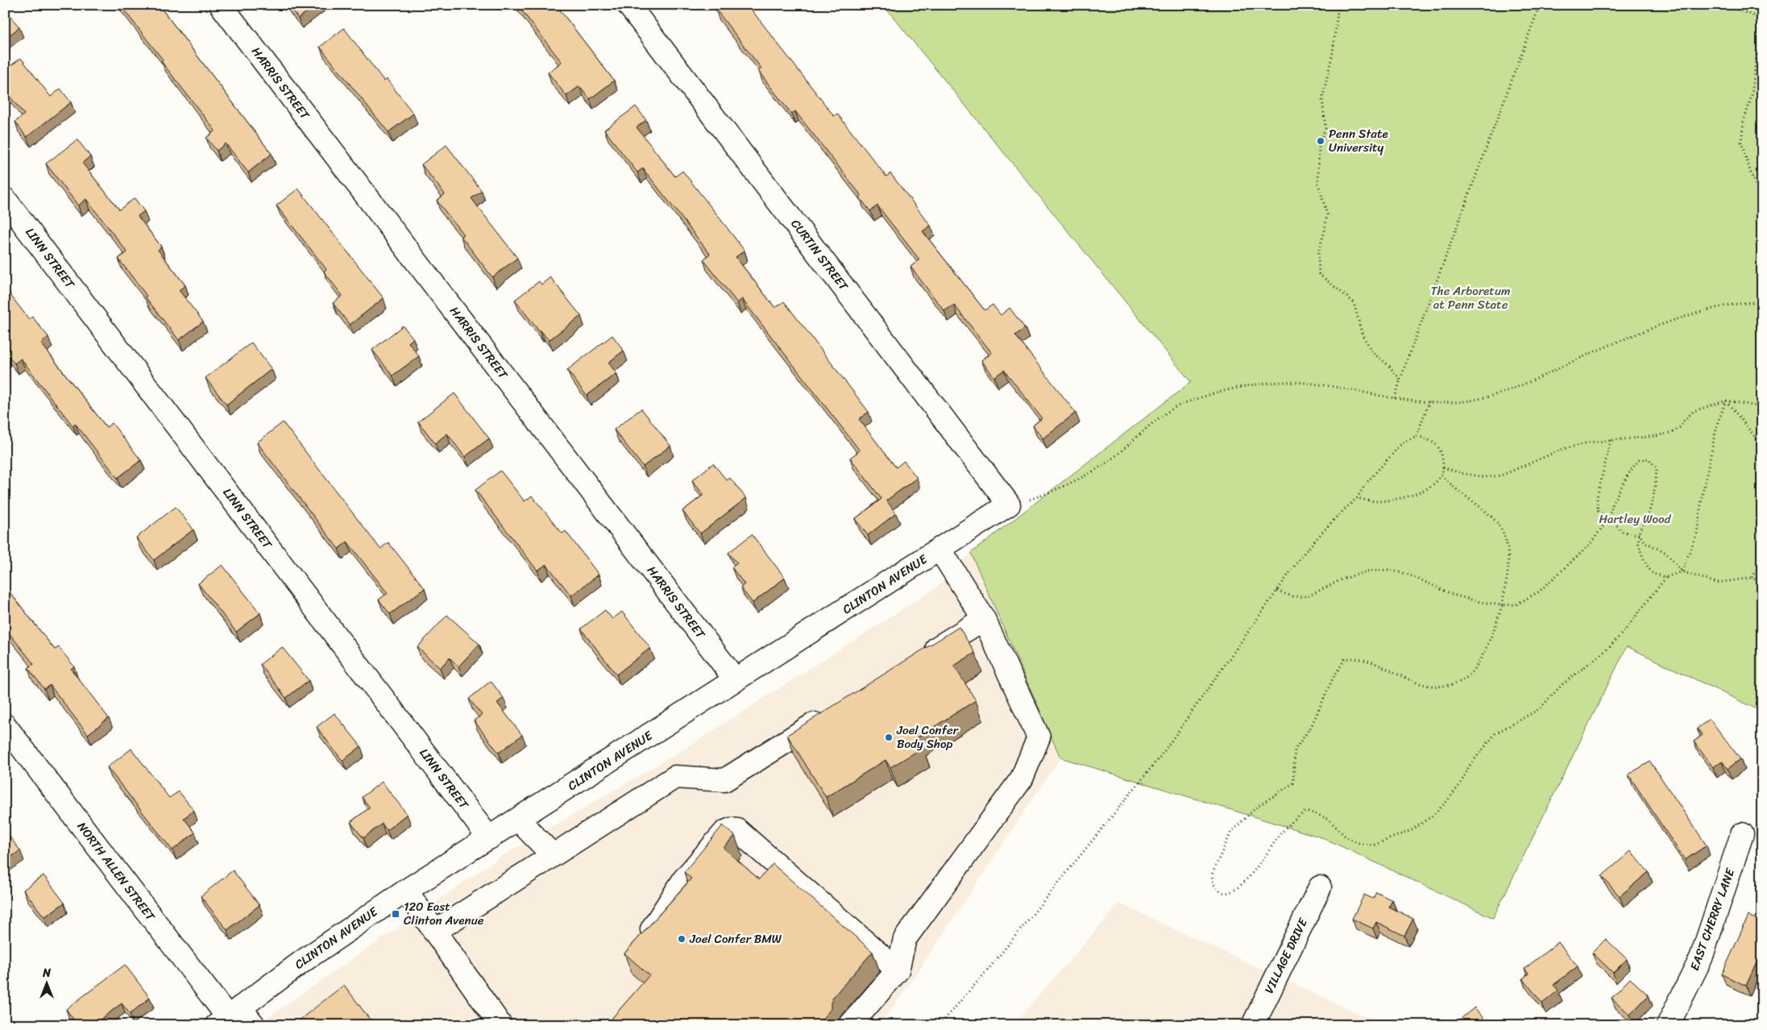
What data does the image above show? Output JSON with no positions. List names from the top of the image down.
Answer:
{
  "streets": {
    "street": [
      "HARRIS STREET",
      "CURTIN STREET",
      "LINN STREET",
      "CLINTON AVENUE",
      "NORTH ALLEN STREET",
      "EAST CHERRY LANE",
      "VILLAGE DRIVE"
    ]
  },
  "crossings": [
    ["HARRIS STREET", "CLINTON AVENUE"],
    ["CURTIN STREET", "CLINTON AVENUE"],
    ["LINN STREET", "CLINTON AVENUE"],
    ["CLINTON AVENUE", "NORTH ALLEN STREET"]
  ],
  "parks": ["The Arboretum at Penn State", "Hartley Wood"],
  "places": {
    "other": ["Penn State University", "Joel Confer Body Shop", "Joel Confer BMW"],
    "transit": ["120 East Clinton Avenue"]
  },
  "north": "top"
}
